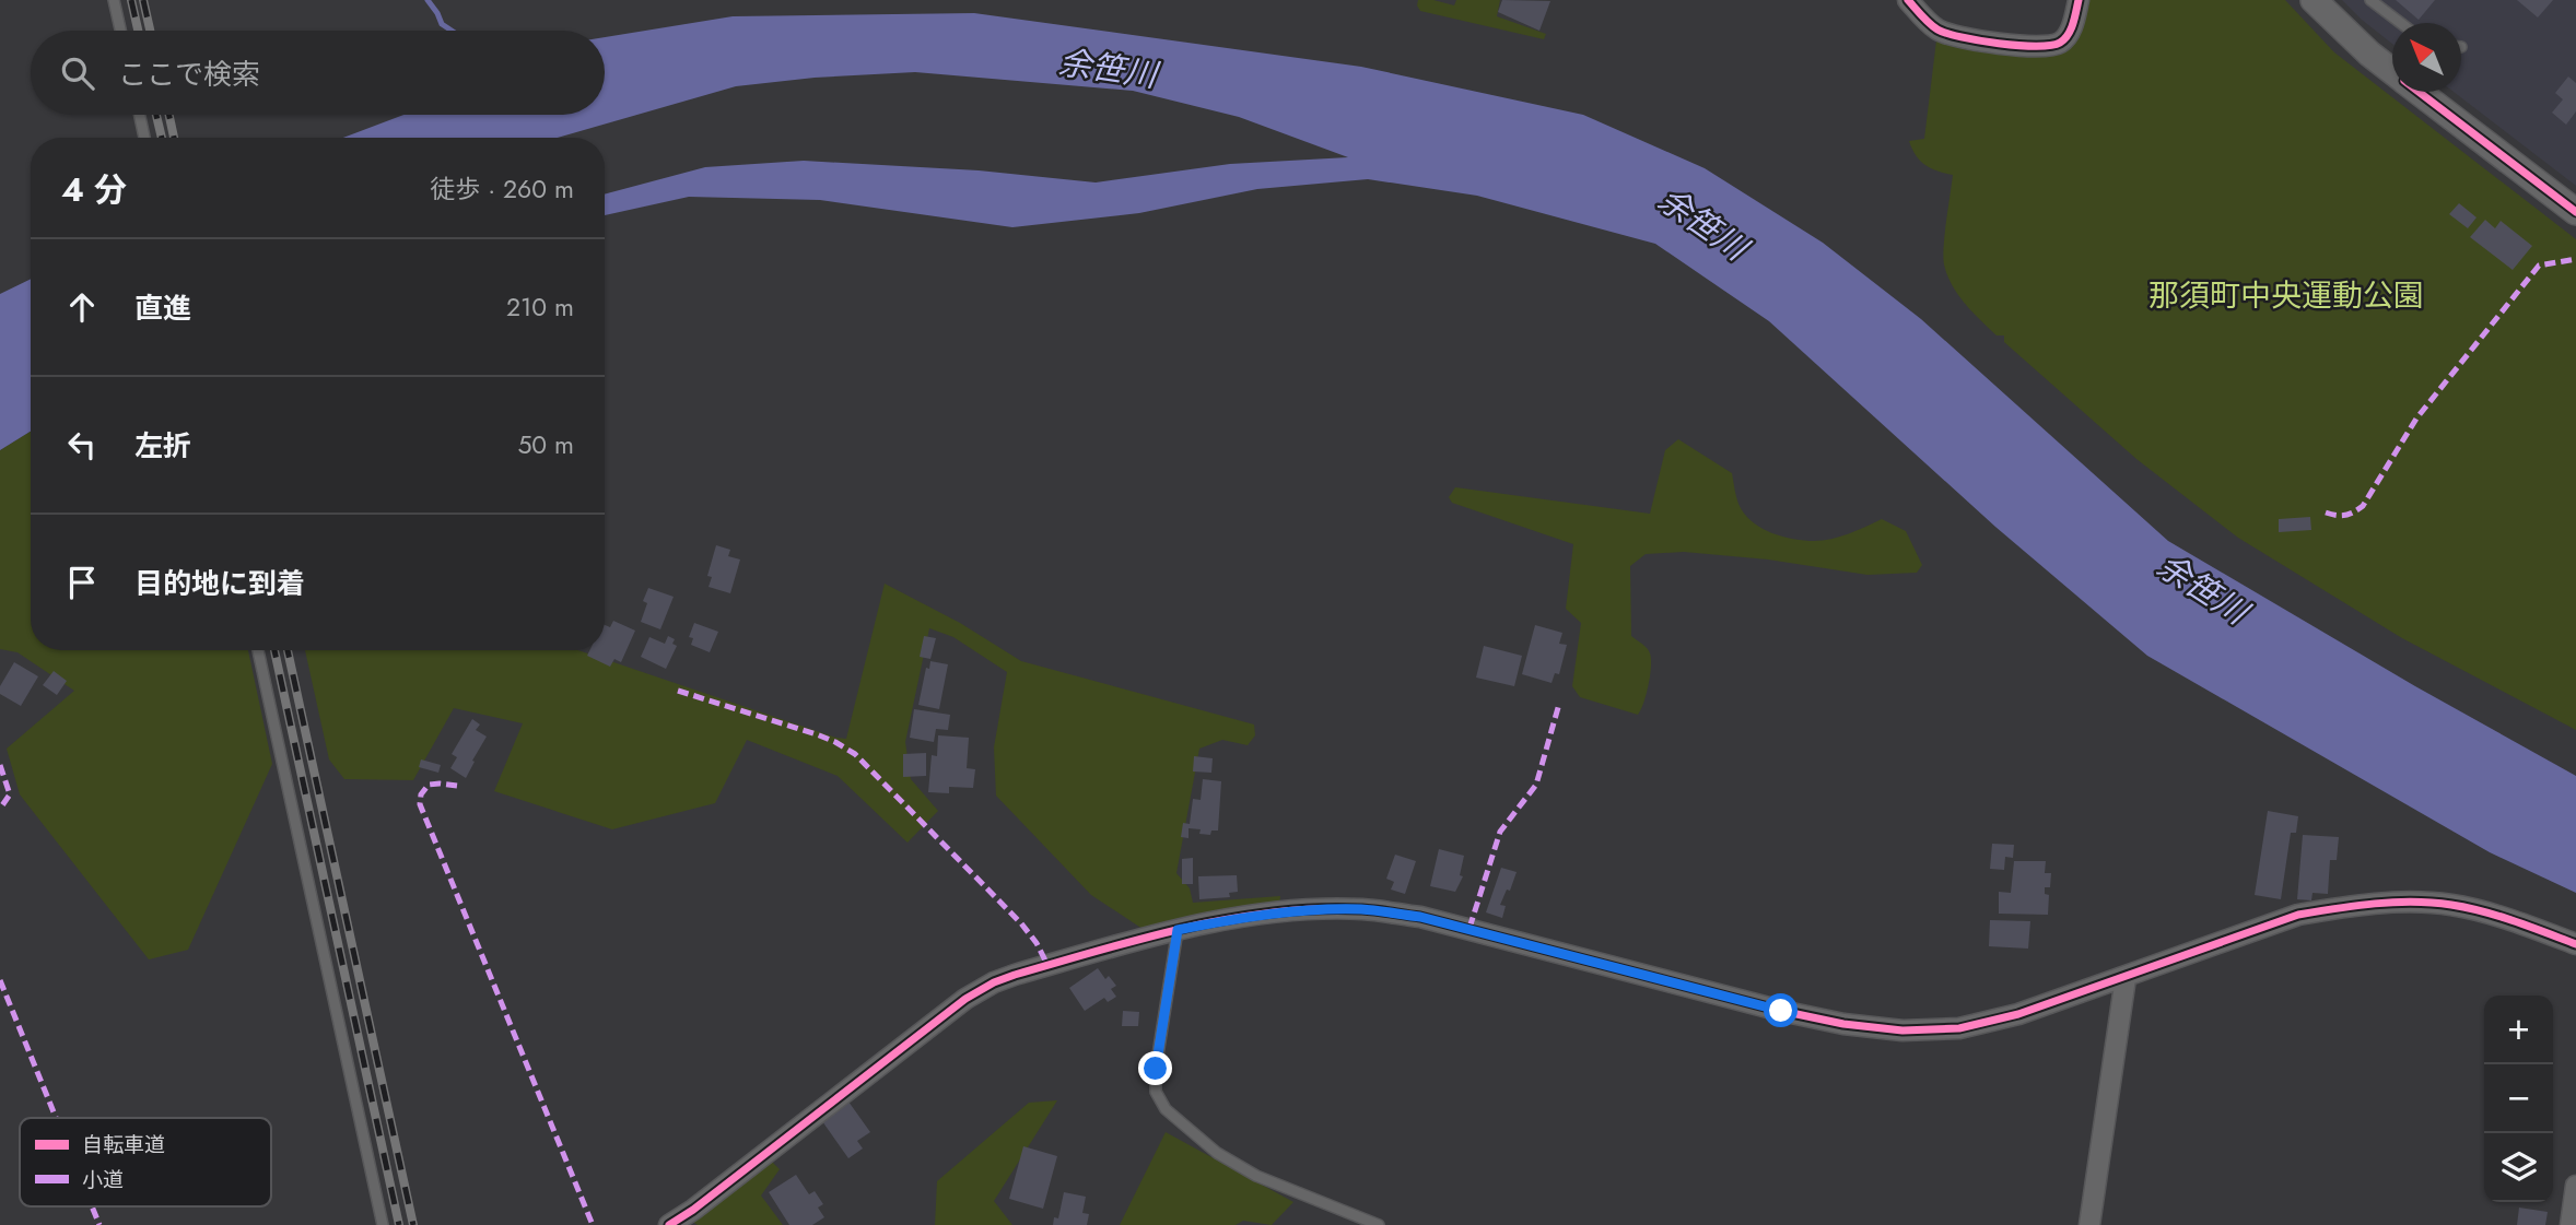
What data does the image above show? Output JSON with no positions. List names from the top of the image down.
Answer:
{
  "water": ["余笹川"],
  "parks": ["那須町中央運動公園"],
  "legend": ["自転車道", "小道"],
  "north": "top left",
  "page": {
    "search": "ここで検索",
    "heading": ["4 分", "徒歩 · 260 m"],
    "list": [
      ["直進", "210 m"],
      ["左折", "50 m"],
      "目的地に到着"
    ],
    "map_buttons": ["+", "−"]
  }
}
